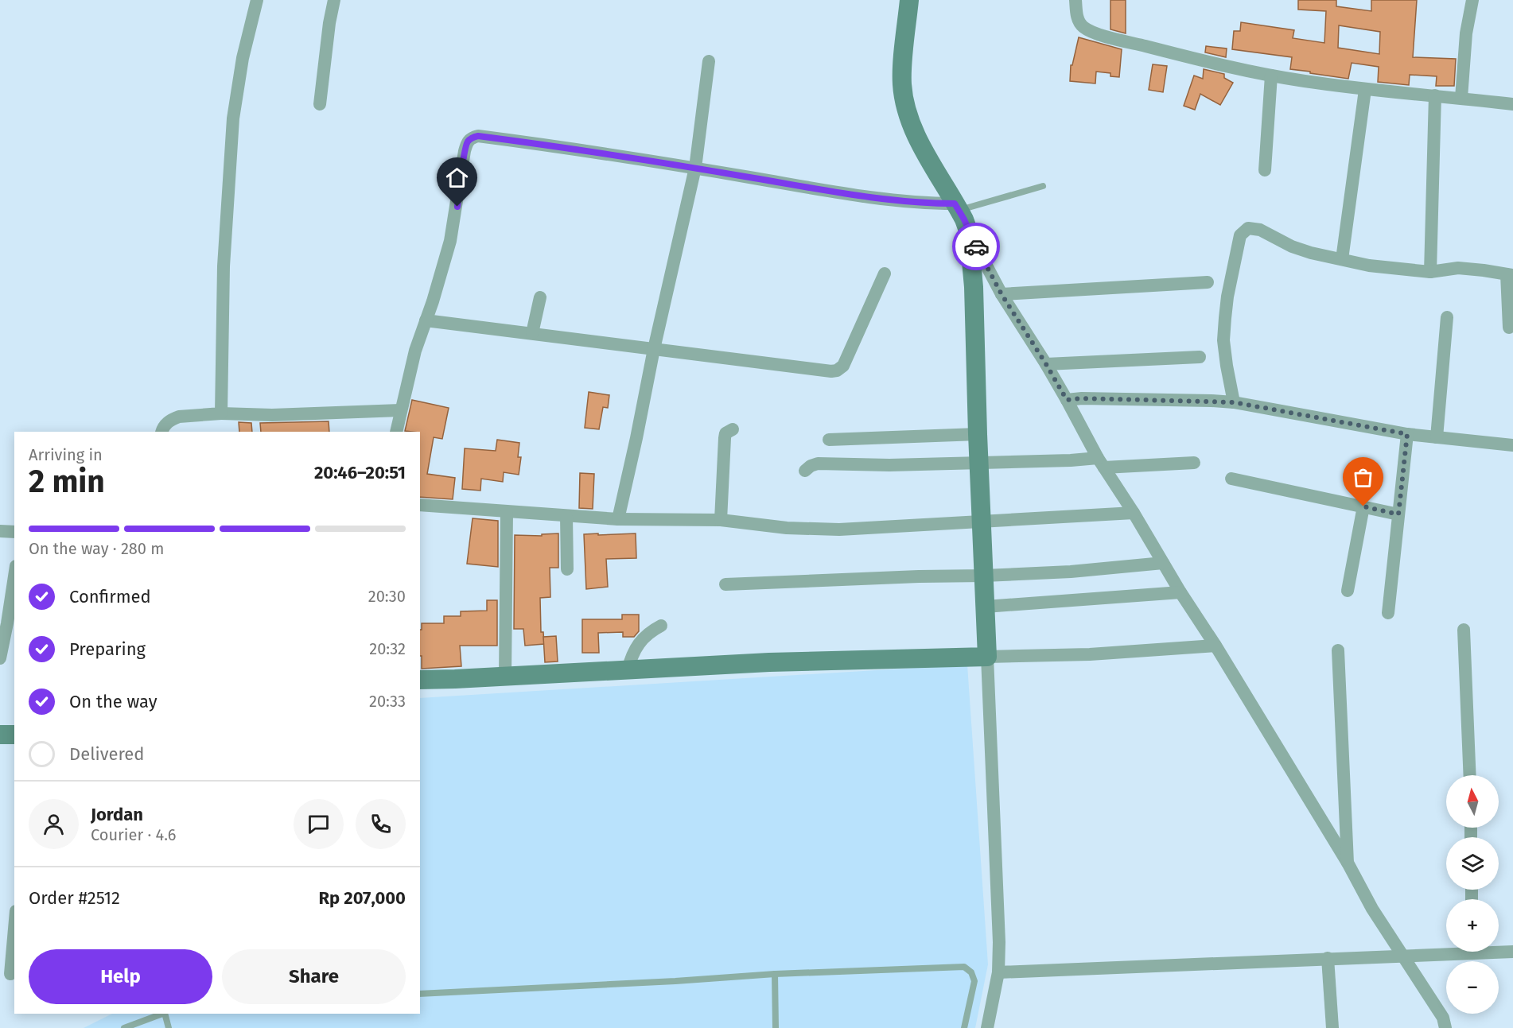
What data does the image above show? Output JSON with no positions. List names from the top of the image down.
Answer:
{
  "north": "top",
  "page": {
    "heading": ["2 min", "Arriving in", "20:46–20:51"],
    "panel": [
      "Jordan",
      "Courier · 4.6",
      "Order #2512",
      "Rp 207,000"
    ],
    "bar": "On the way · 280 m",
    "list": [
      ["Confirmed", "20:30"],
      ["Preparing", "20:32"],
      ["On the way", "20:33"],
      "Delivered"
    ],
    "map_buttons": ["+", "−"],
    "buttons": ["Help", "Share"]
  }
}
